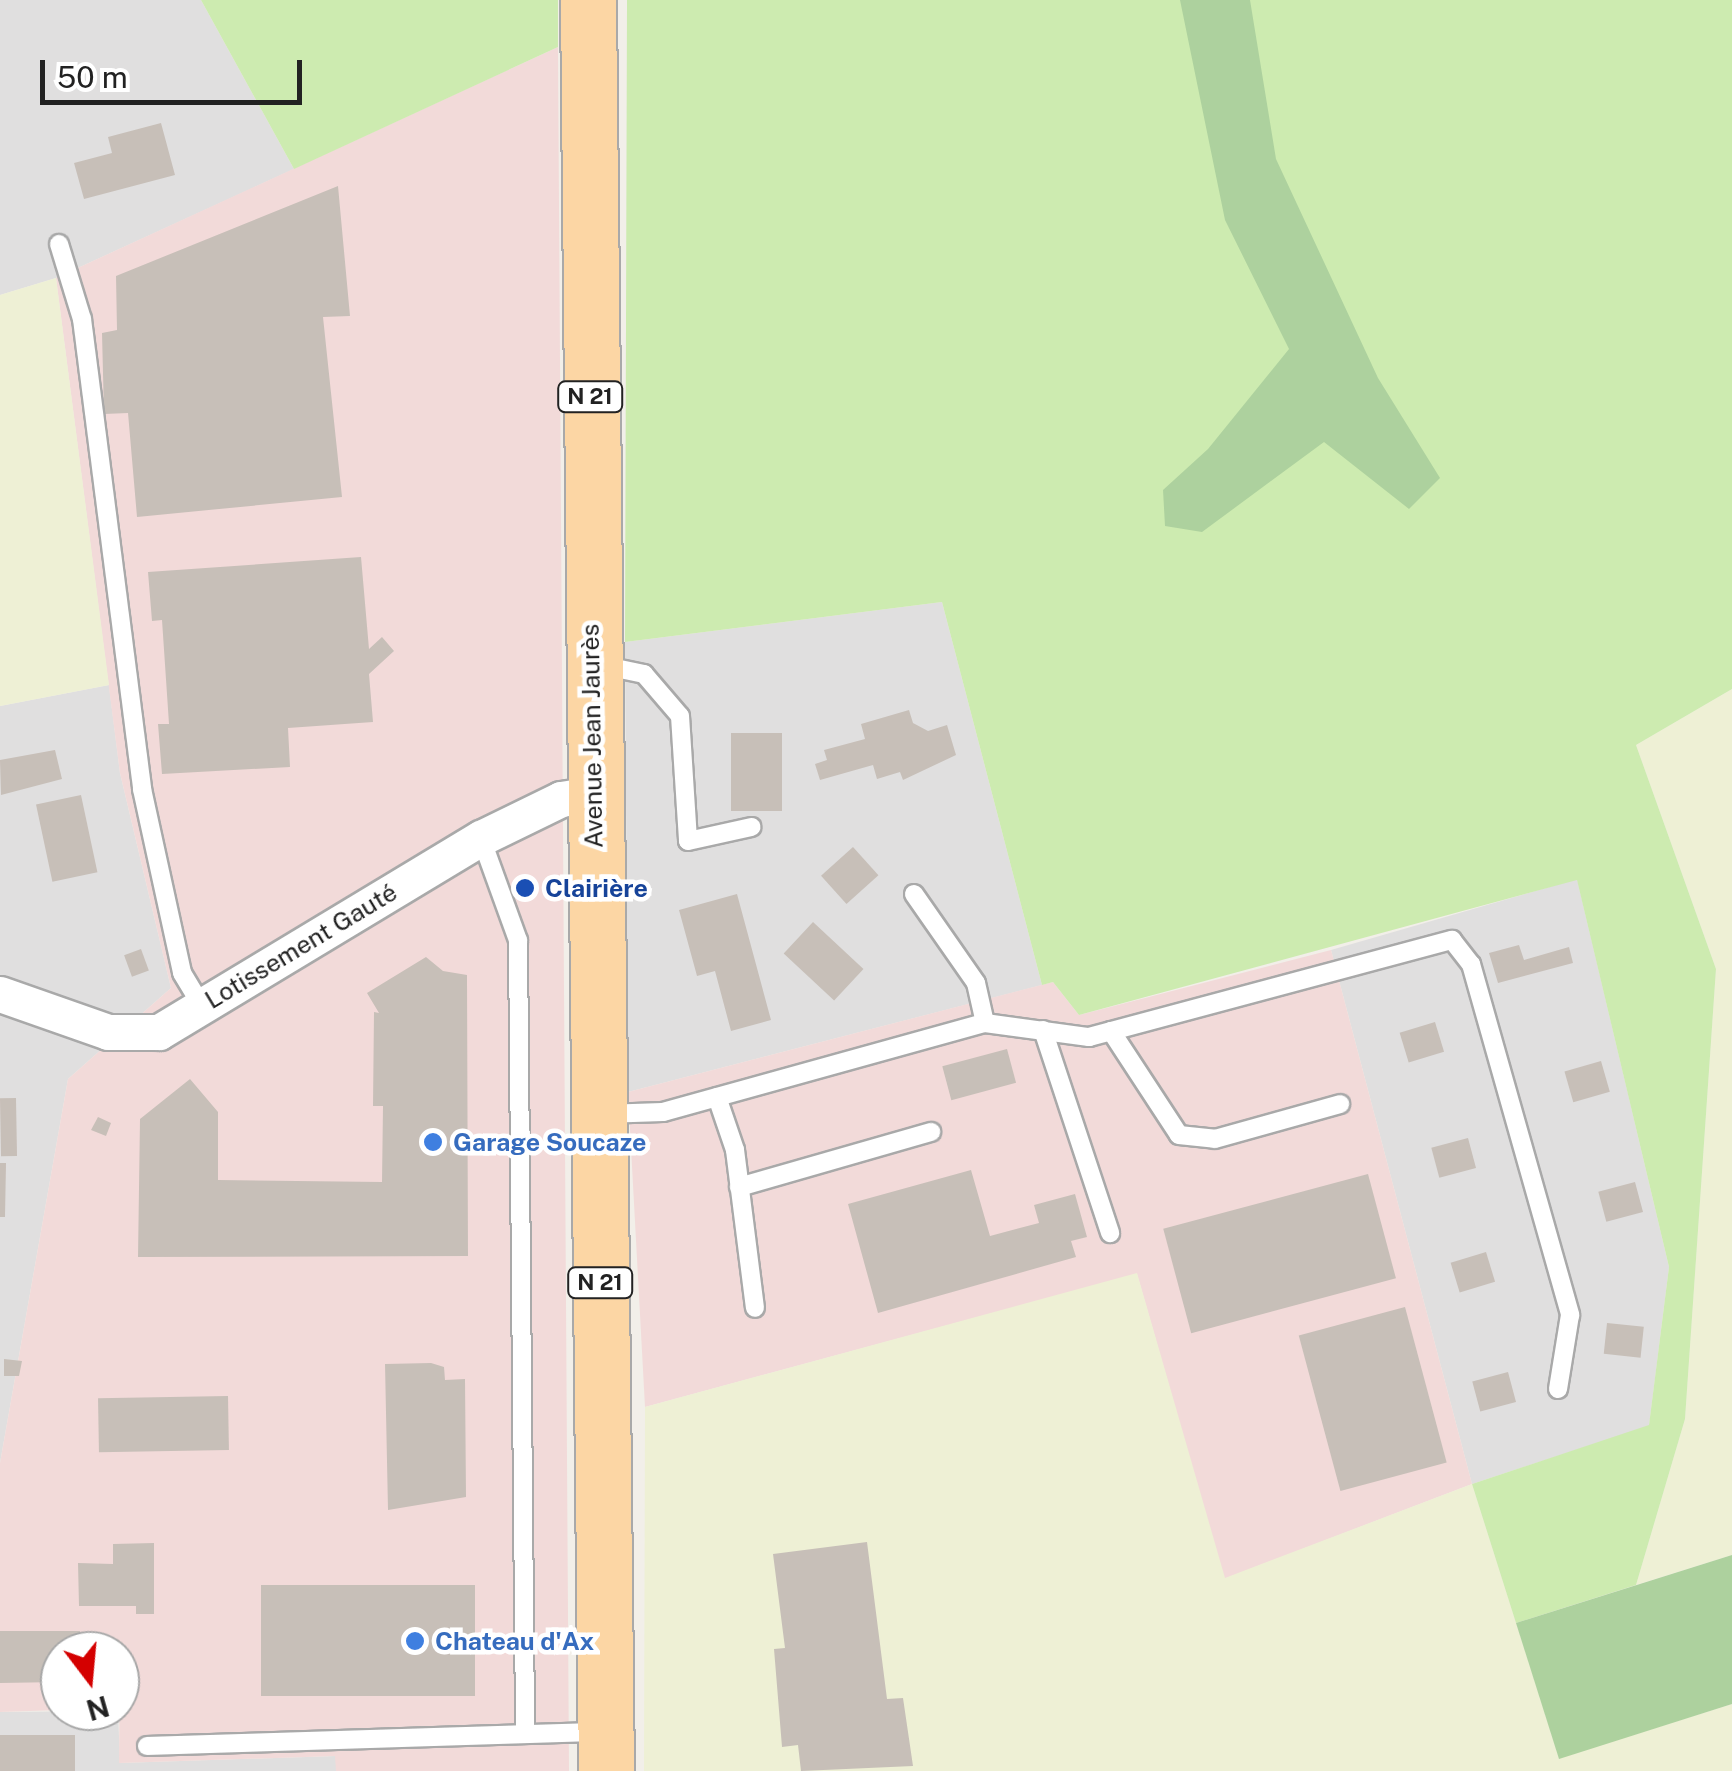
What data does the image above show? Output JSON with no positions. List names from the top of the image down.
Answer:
{
  "streets": {
    "main road": ["N 21", "Avenue Jean Jaurès"],
    "street": ["Lotissement Gauté"]
  },
  "crossings": [
    ["Avenue Jean Jaurès", "Lotissement Gauté"]
  ],
  "places": ["Clairière", "Garage Soucaze", "Chateau d'Ax"],
  "scale_bar": "50 m",
  "north": "bottom"
}
